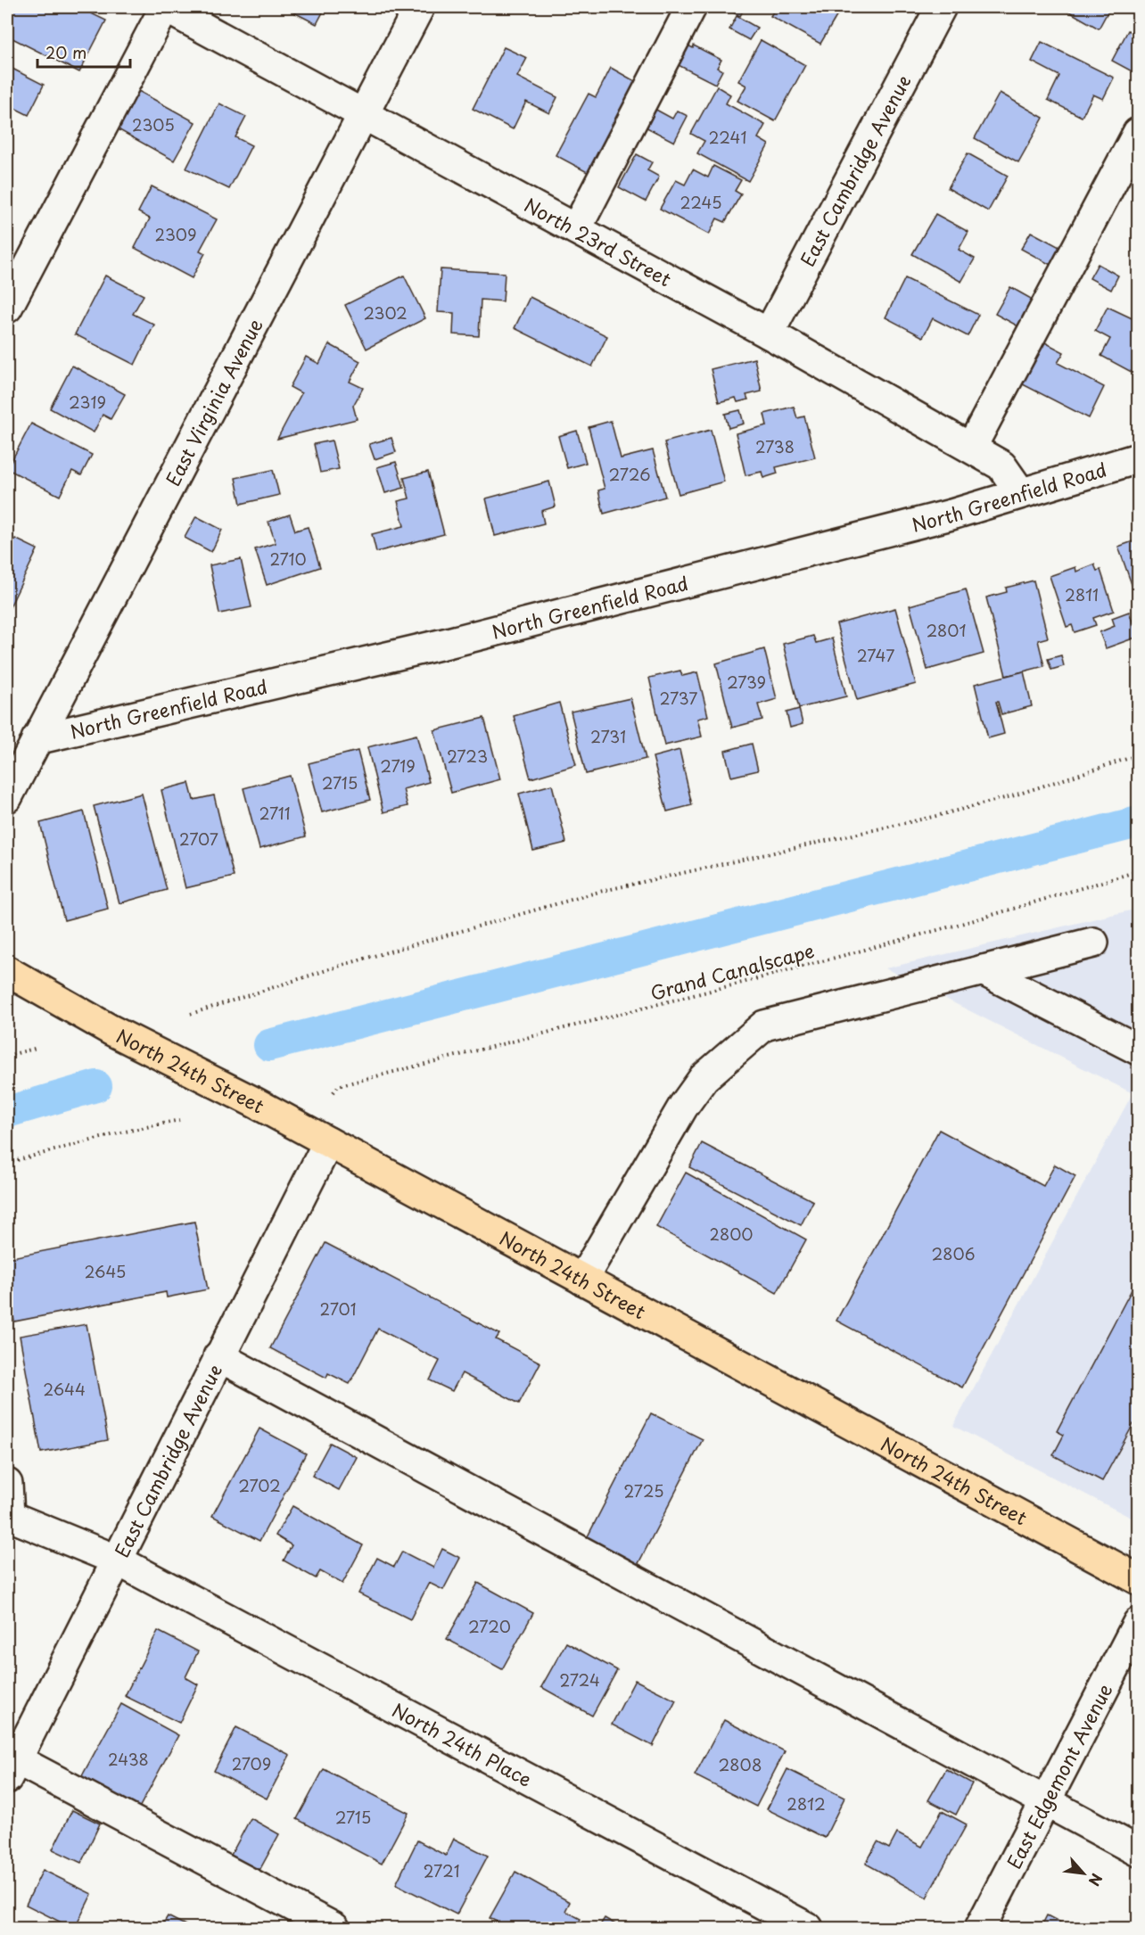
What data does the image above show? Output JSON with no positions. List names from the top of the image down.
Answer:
{
  "streets": {
    "main road": ["North 24th Street"],
    "street": [
      "East Cambridge Avenue",
      "North 23rd Street",
      "East Virginia Avenue",
      "North Greenfield Road",
      "North 24th Place",
      "East Edgemont Avenue"
    ],
    "path": ["Grand Canalscape"]
  },
  "crossings": [
    ["East Cambridge Avenue", "North 23rd Street"],
    ["East Cambridge Avenue", "North 24th Street"],
    ["East Cambridge Avenue", "North 24th Place"],
    ["North 23rd Street", "East Virginia Avenue"],
    ["North 23rd Street", "North Greenfield Road"],
    ["East Virginia Avenue", "North Greenfield Road"]
  ],
  "house_numbers": [
    "2305",
    "2241",
    "2245",
    "2309",
    "2302",
    "2319",
    "2738",
    "2726",
    "2710",
    "2811",
    "2801",
    "2747",
    "2739",
    "2737",
    "2731",
    "2723",
    "2719",
    "2715",
    "2711",
    "2707",
    "2800",
    "2806",
    "2645",
    "2701",
    "2644",
    "2702",
    "2725",
    "2720",
    "2724",
    "2438",
    "2709",
    "2808",
    "2812",
    "2715",
    "2721"
  ],
  "scale_bar": "20 m",
  "north": "bottom right"
}
